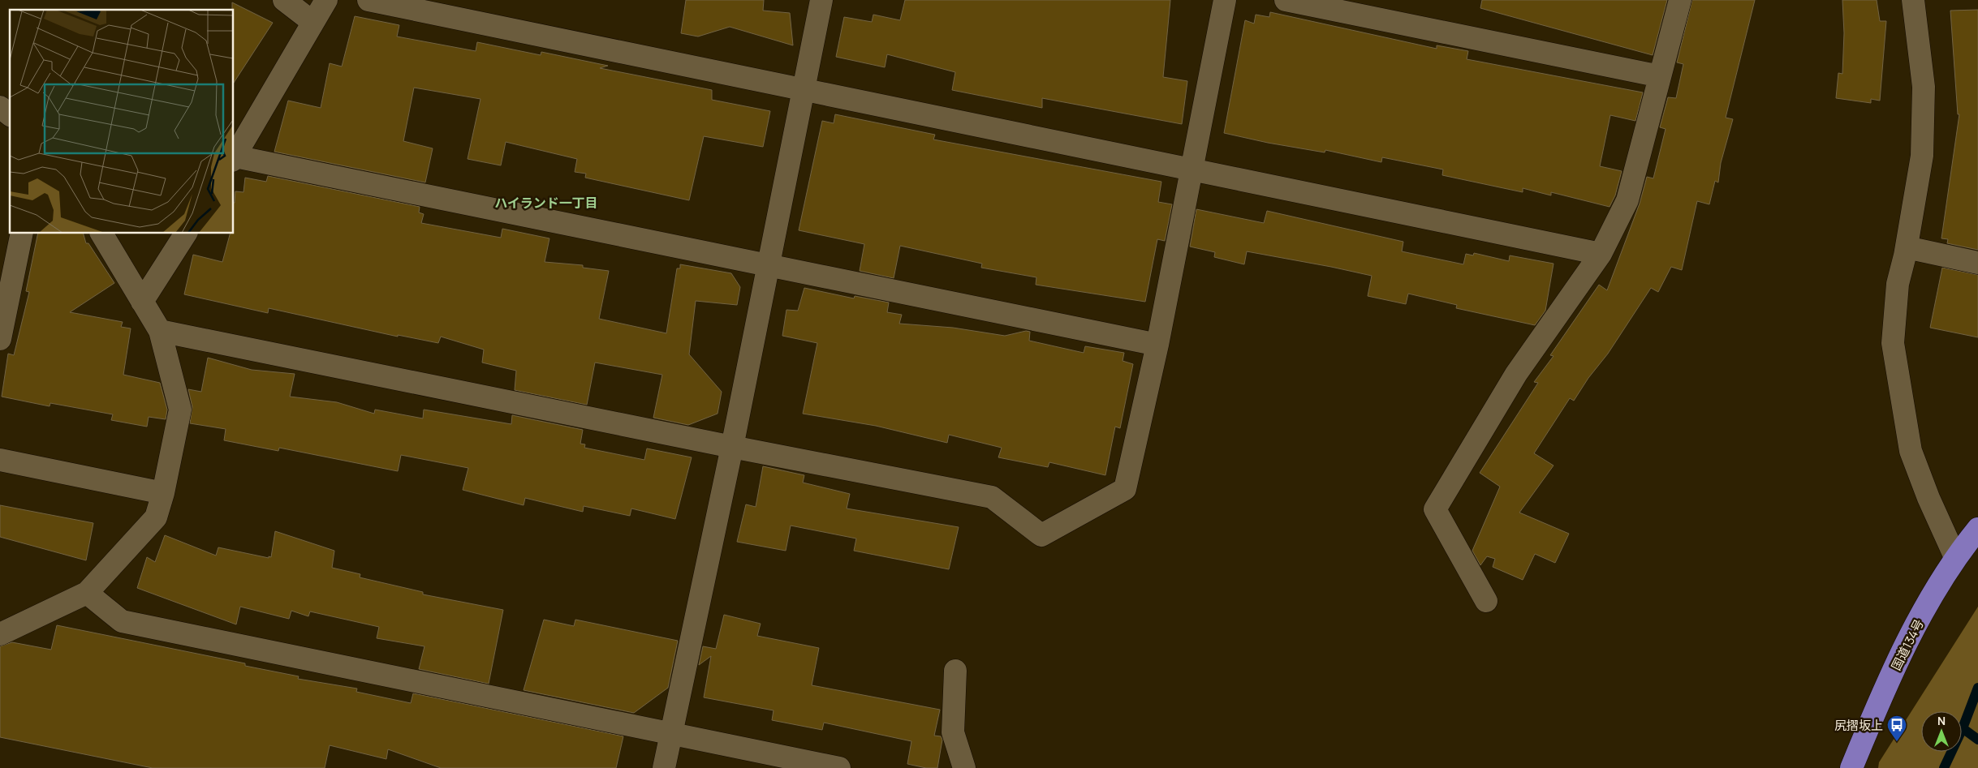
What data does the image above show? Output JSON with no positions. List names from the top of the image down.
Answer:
{
  "streets": {
    "highway": ["国道134号"]
  },
  "districts": ["ハイランド一丁目"],
  "places": {
    "bus stop": ["尻摺坂上"]
  },
  "north": "top"
}
